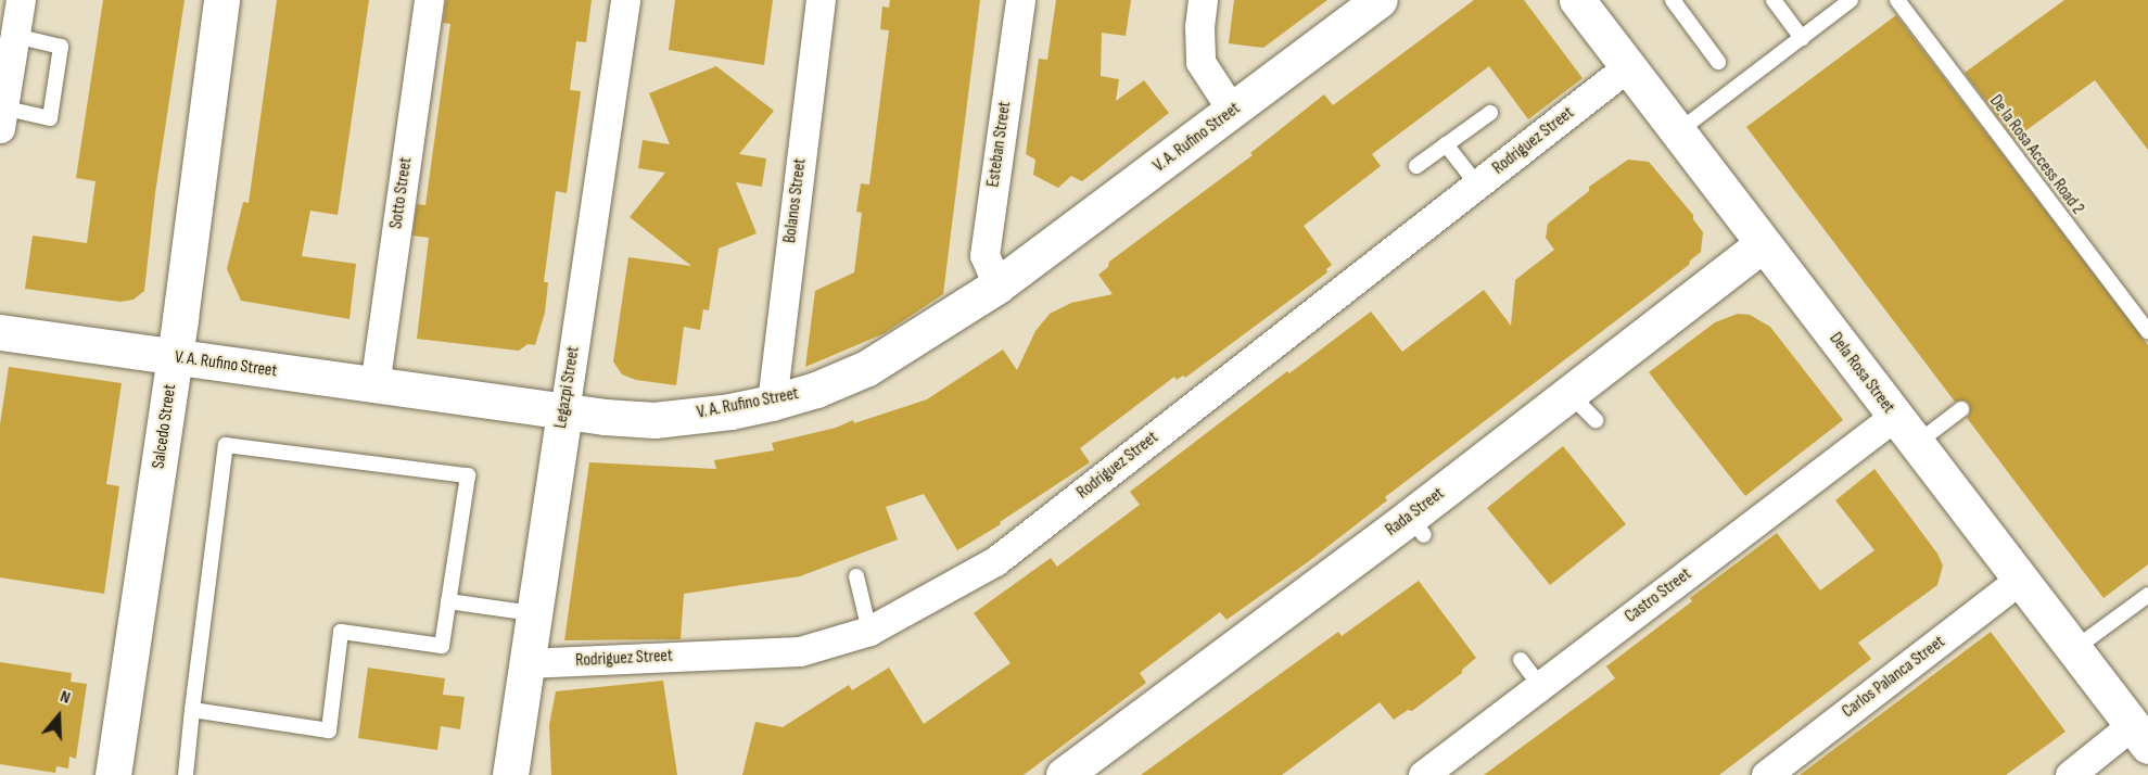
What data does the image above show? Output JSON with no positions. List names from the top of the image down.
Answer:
{
  "streets": {
    "street": [
      "V. A. Rufino Street",
      "Rodriguez Street",
      "Esteban Street",
      "Sotto Street",
      "Bolanos Street",
      "Dela Rosa Street",
      "Legazpi Street",
      "Salcedo Street",
      "Rada Street",
      "Castro Street",
      "Carlos Palanca Street"
    ],
    "lane": ["De la Rosa Access Road 2"]
  },
  "crossings": [
    ["V. A. Rufino Street", "Esteban Street"],
    ["V. A. Rufino Street", "Sotto Street"],
    ["V. A. Rufino Street", "Bolanos Street"],
    ["V. A. Rufino Street", "Legazpi Street"],
    ["V. A. Rufino Street", "Salcedo Street"],
    ["Rodriguez Street", "Dela Rosa Street"],
    ["Rodriguez Street", "Legazpi Street"],
    ["Dela Rosa Street", "Rada Street"],
    ["Dela Rosa Street", "Castro Street"],
    ["Dela Rosa Street", "Carlos Palanca Street"]
  ],
  "north": "top"
}
